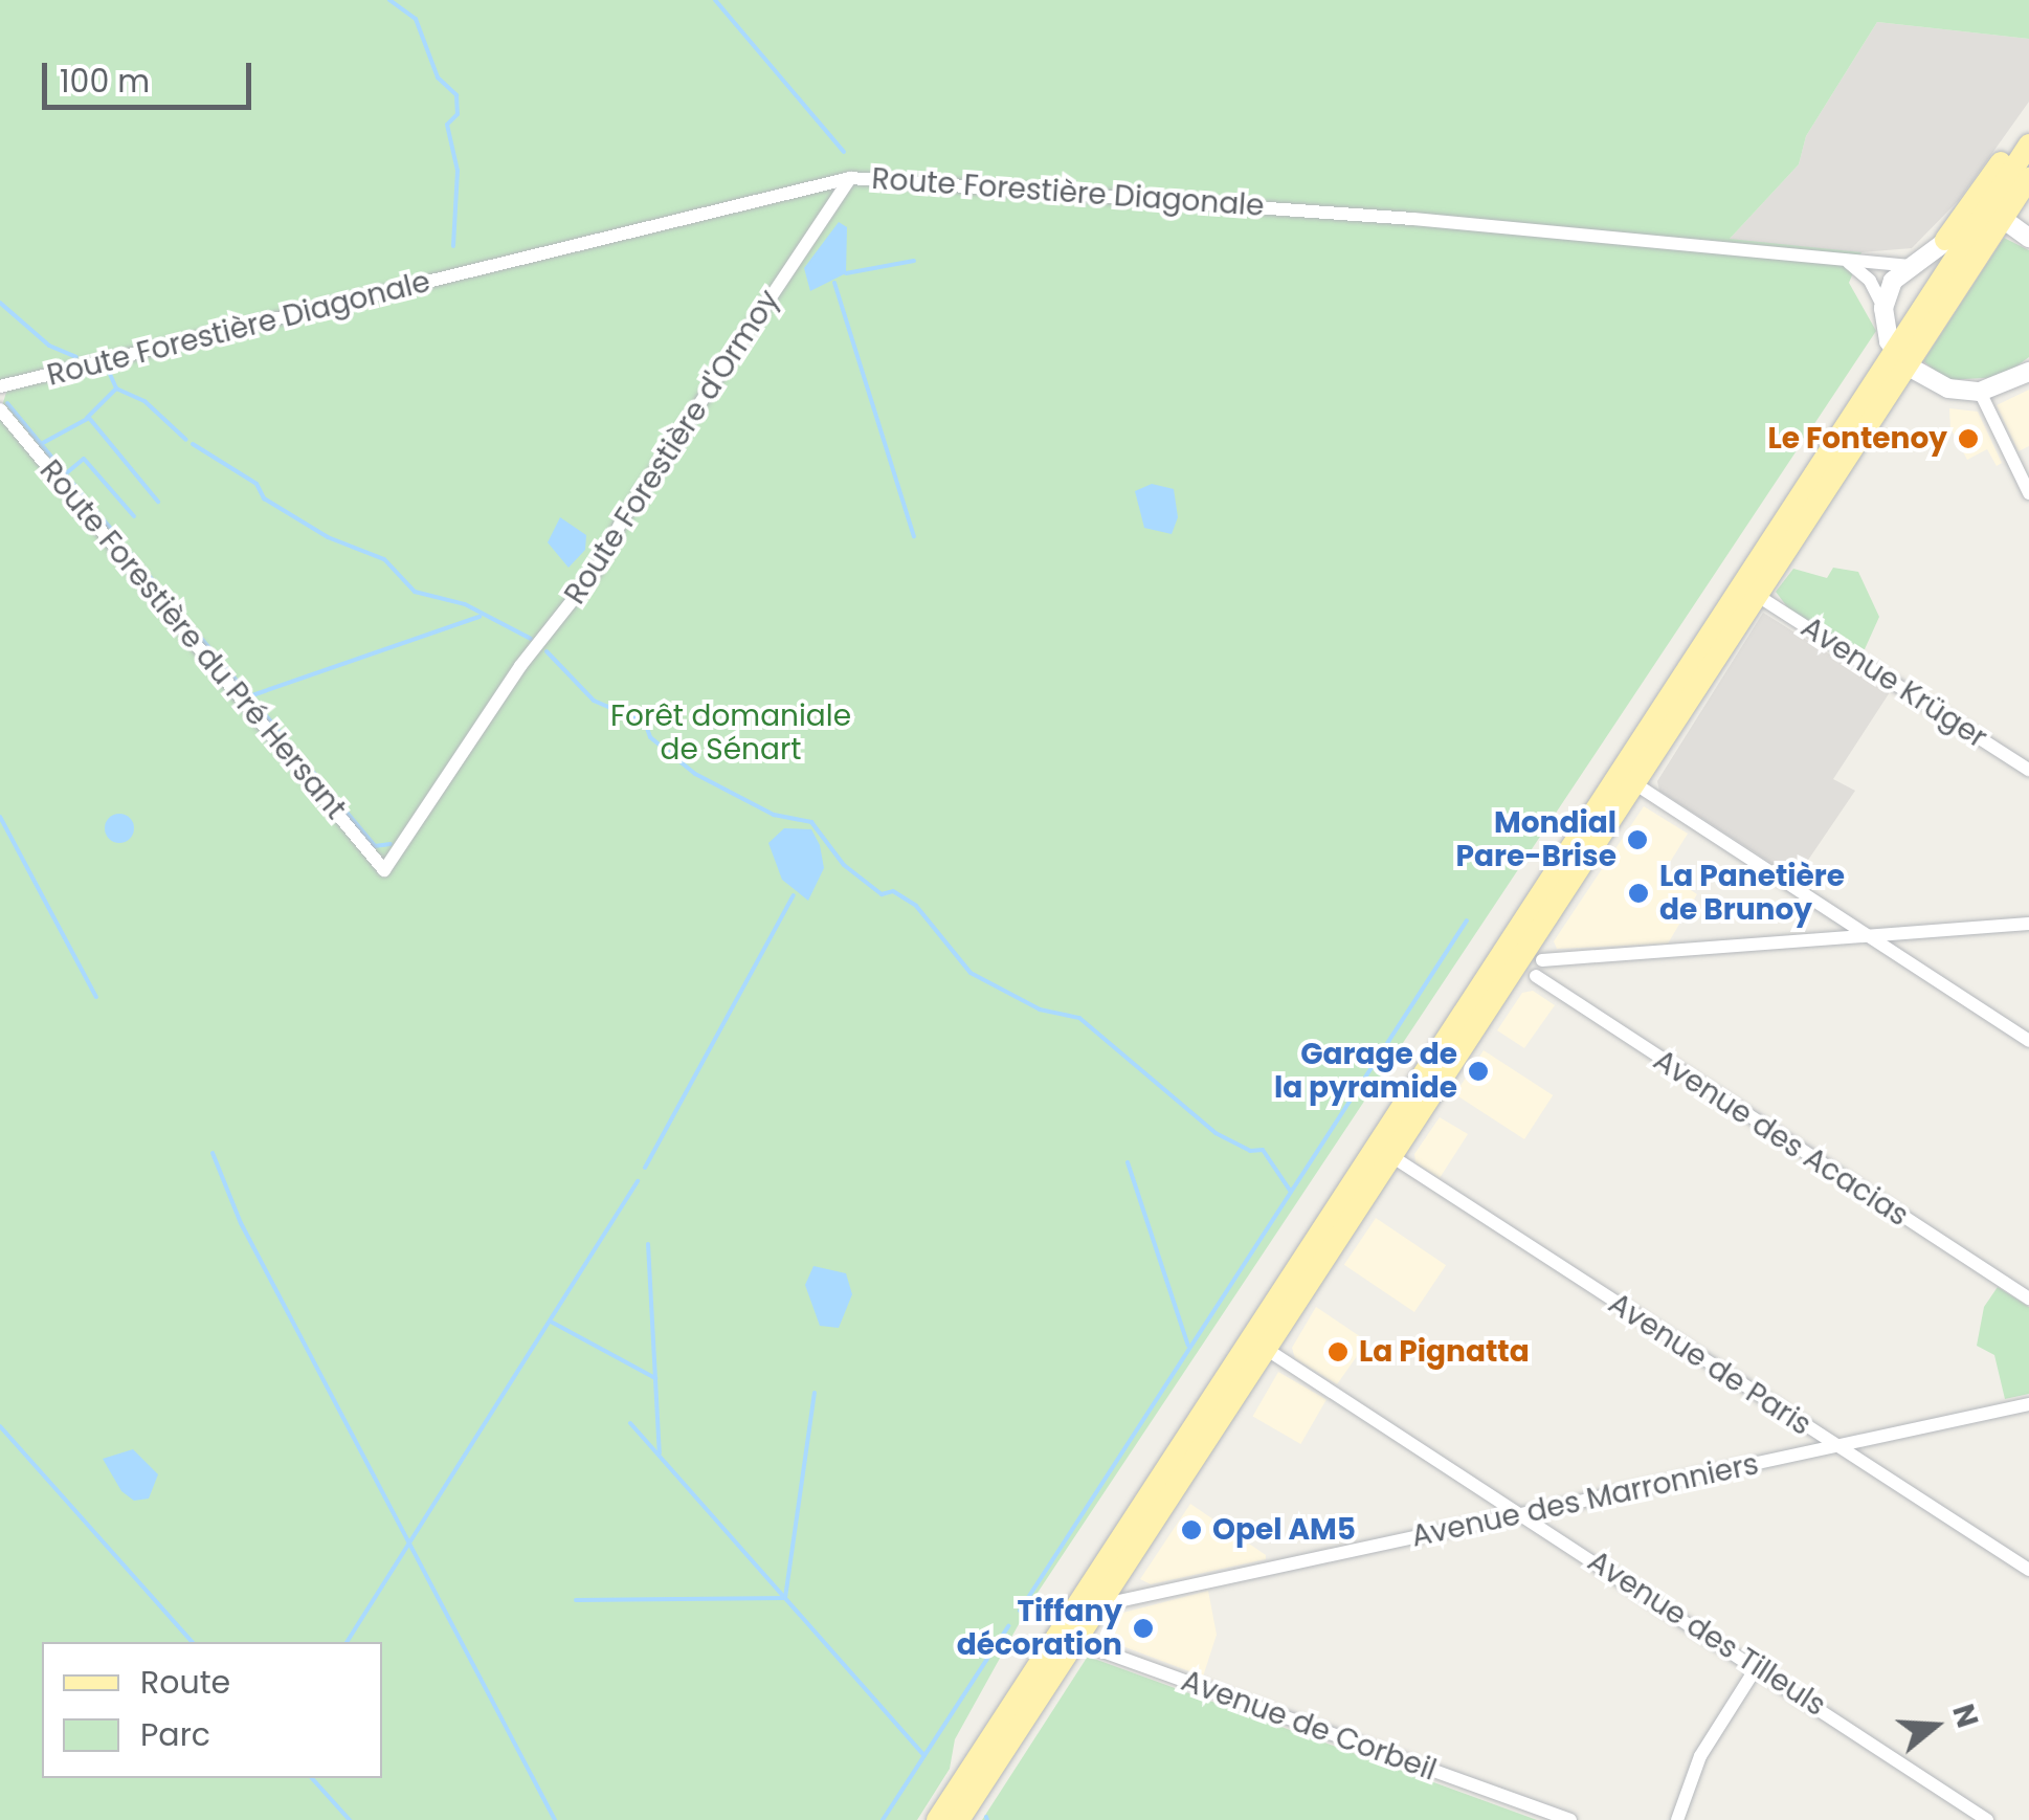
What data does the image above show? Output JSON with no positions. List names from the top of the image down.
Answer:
{
  "streets": {
    "street": [
      "Route Forestière Diagonale",
      "Route Forestière d'Ormoy",
      "Route Forestière du Pré Hersant",
      "Avenue Krüger",
      "Avenue des Acacias",
      "Avenue de Paris",
      "Avenue des Marronniers",
      "Avenue des Tilleuls",
      "Avenue de Corbeil"
    ]
  },
  "crossings": [
    ["Route Forestière Diagonale", "Route Forestière d'Ormoy"],
    ["Route Forestière d'Ormoy", "Route Forestière du Pré Hersant"],
    ["Avenue de Paris", "Avenue des Marronniers"],
    ["Avenue des Marronniers", "Avenue des Tilleuls"]
  ],
  "parks": ["Forêt domaniale de Sénart"],
  "places": [
    "Le Fontenoy",
    "Mondial Pare-Brise",
    "La Panetière de Brunoy",
    "Garage de la pyramide",
    "La Pignatta",
    "Opel AM5",
    "Tiffany décoration"
  ],
  "legend": ["Route", "Parc"],
  "scale_bar": "100 m",
  "north": "right"
}
